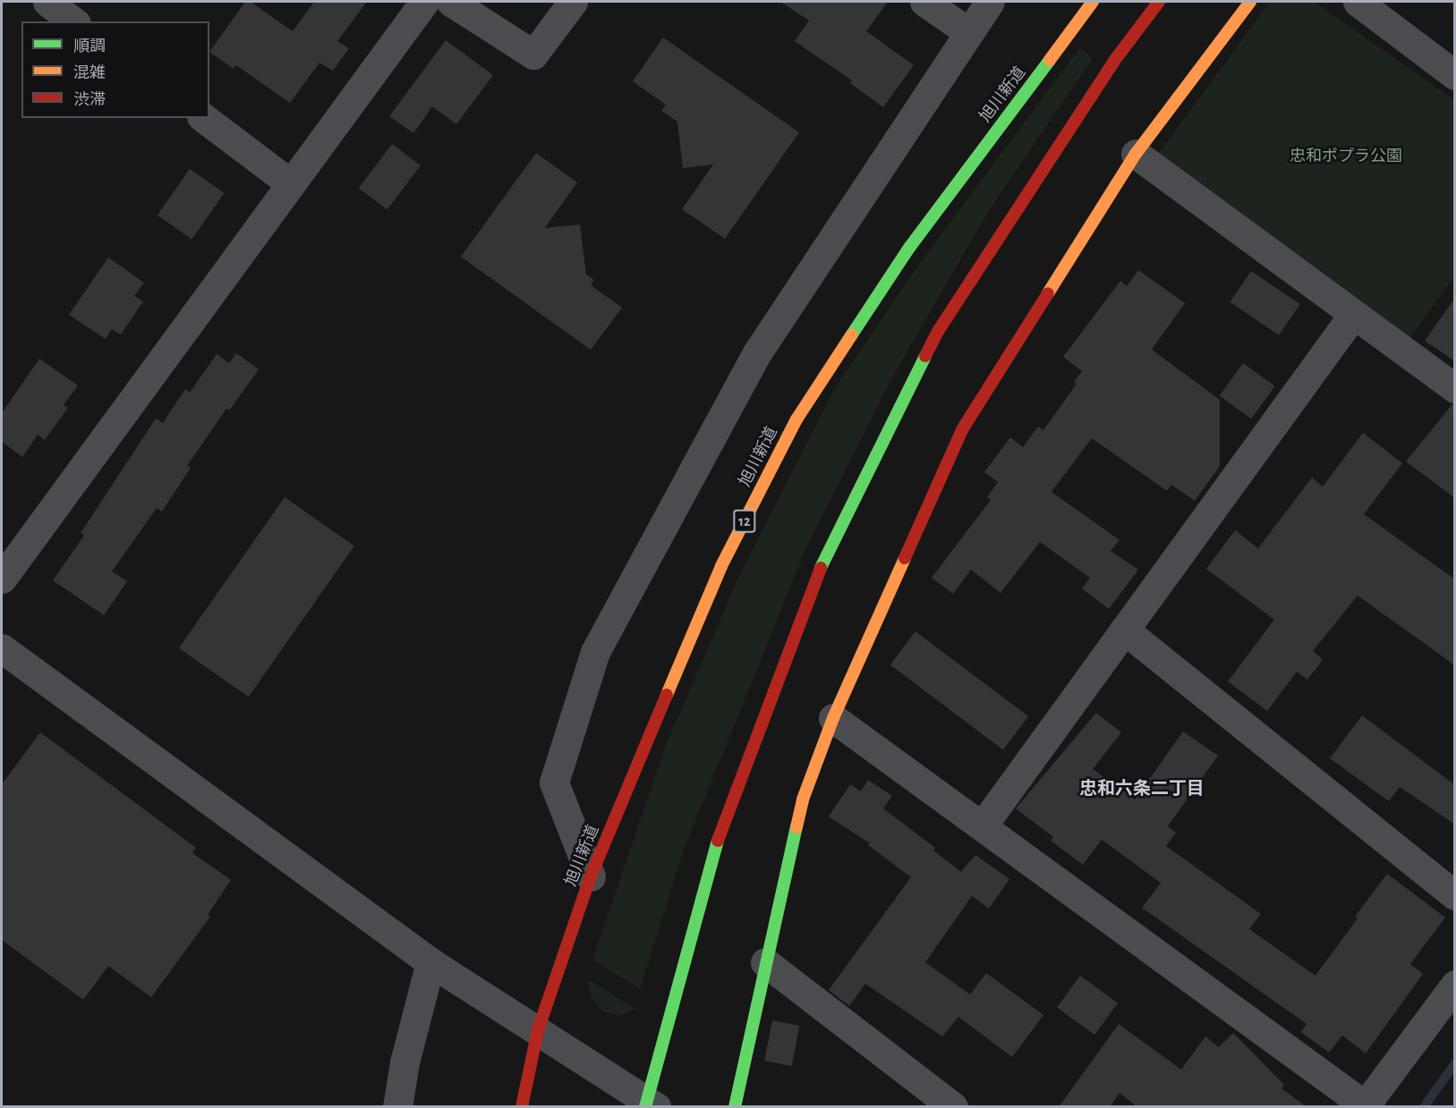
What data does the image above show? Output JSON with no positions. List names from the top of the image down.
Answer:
{
  "streets": {
    "main road": ["旭川新道", "12"]
  },
  "districts": ["忠和六条二丁目"],
  "parks": ["忠和ポプラ公園"],
  "legend": ["順調", "混雑", "渋滞"]
}
